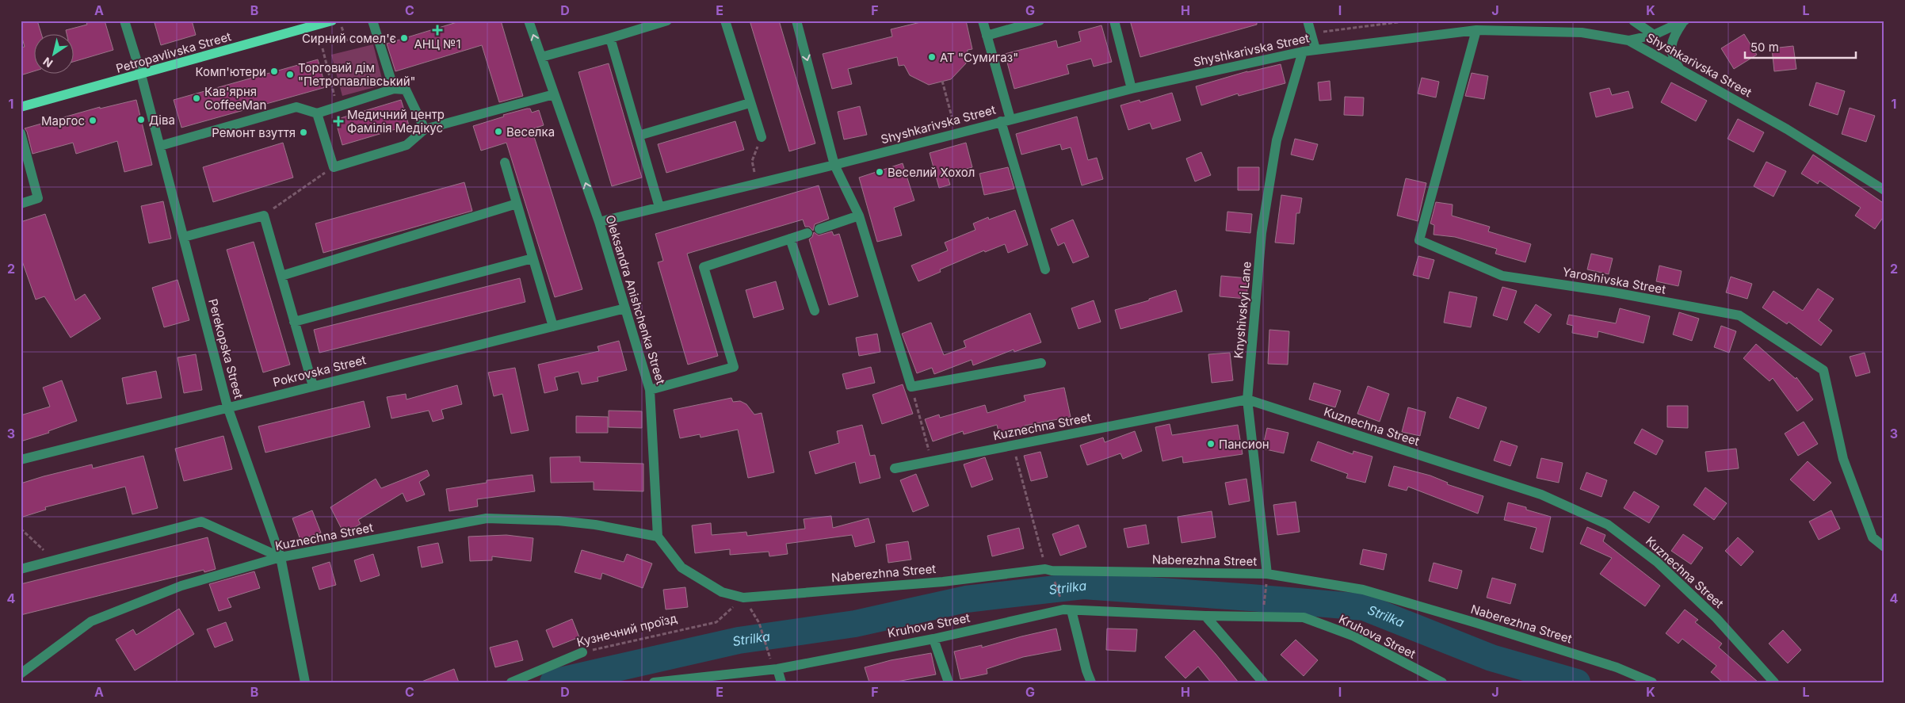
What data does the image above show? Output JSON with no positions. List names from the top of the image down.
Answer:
{
  "streets": {
    "main road": ["Petropavlivska Street"],
    "street": [
      "Shyshkarivska Street",
      "Yaroshivska Street",
      "Oleksandra Anishchenka Street",
      "Knyshivskyi Lane",
      "Perekopska Street",
      "Pokrovska Street",
      "Kuznechna Street",
      "Naberezhna Street",
      "Kruhova Street",
      "Кузнечний проїзд"
    ]
  },
  "crossings": [
    ["Shyshkarivska Street", "Yaroshivska Street"],
    ["Shyshkarivska Street", "Oleksandra Anishchenka Street"],
    ["Shyshkarivska Street", "Knyshivskyi Lane"],
    ["Petropavlivska Street", "Perekopska Street"],
    ["Oleksandra Anishchenka Street", "Pokrovska Street"],
    ["Oleksandra Anishchenka Street", "Kuznechna Street"],
    ["Knyshivskyi Lane", "Kuznechna Street"],
    ["Knyshivskyi Lane", "Naberezhna Street"],
    ["Perekopska Street", "Pokrovska Street"],
    ["Perekopska Street", "Kuznechna Street"],
    ["Naberezhna Street", "Кузнечний проїзд"]
  ],
  "water": ["Strilka"],
  "places": {
    "health": ["АНЦ №1", "Медичний центр Фамілія Медікус"],
    "other": [
      "Сирний сомел'є",
      "АТ \"Сумигаз\"",
      "Комп'ютери",
      "Торговий дім \"Петропавлівський\"",
      "Кав'ярня CoffeeMan",
      "Діва",
      "Маргос",
      "Веселка",
      "Ремонт взуття",
      "Веселий Хохол",
      "Пансион"
    ]
  },
  "scale_bar": "50 m",
  "north": "bottom left",
  "grid": {
    "columns": [
      "A",
      "B",
      "C",
      "D",
      "E",
      "F",
      "G",
      "H",
      "I",
      "J",
      "K",
      "L"
    ],
    "rows": [
      "1",
      "2",
      "3",
      "4"
    ]
  }
}
